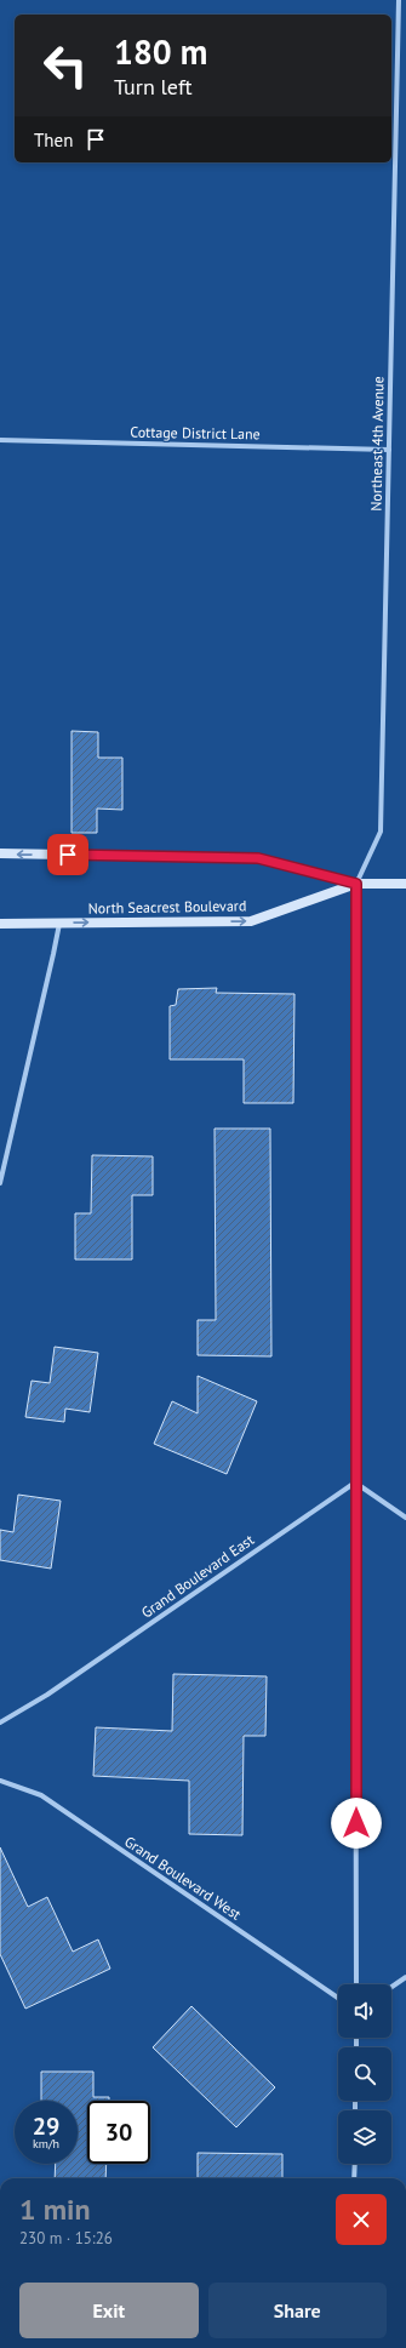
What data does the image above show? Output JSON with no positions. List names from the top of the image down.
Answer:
{
  "streets": {
    "street": [
      "Cottage District Lane",
      "Northeast 4th Avenue",
      "North Seacrest Boulevard",
      "Grand Boulevard East",
      "Grand Boulevard West"
    ]
  },
  "crossings": [
    ["Cottage District Lane", "Northeast 4th Avenue"],
    ["Northeast 4th Avenue", "North Seacrest Boulevard"]
  ],
  "page": {
    "turn": ["180 m", "Turn left"],
    "then": "Then",
    "speed": "29 km/h",
    "limit": "30",
    "heading": ["1 min", "230 m · 15:26"],
    "buttons": ["Exit", "Share"]
  }
}
